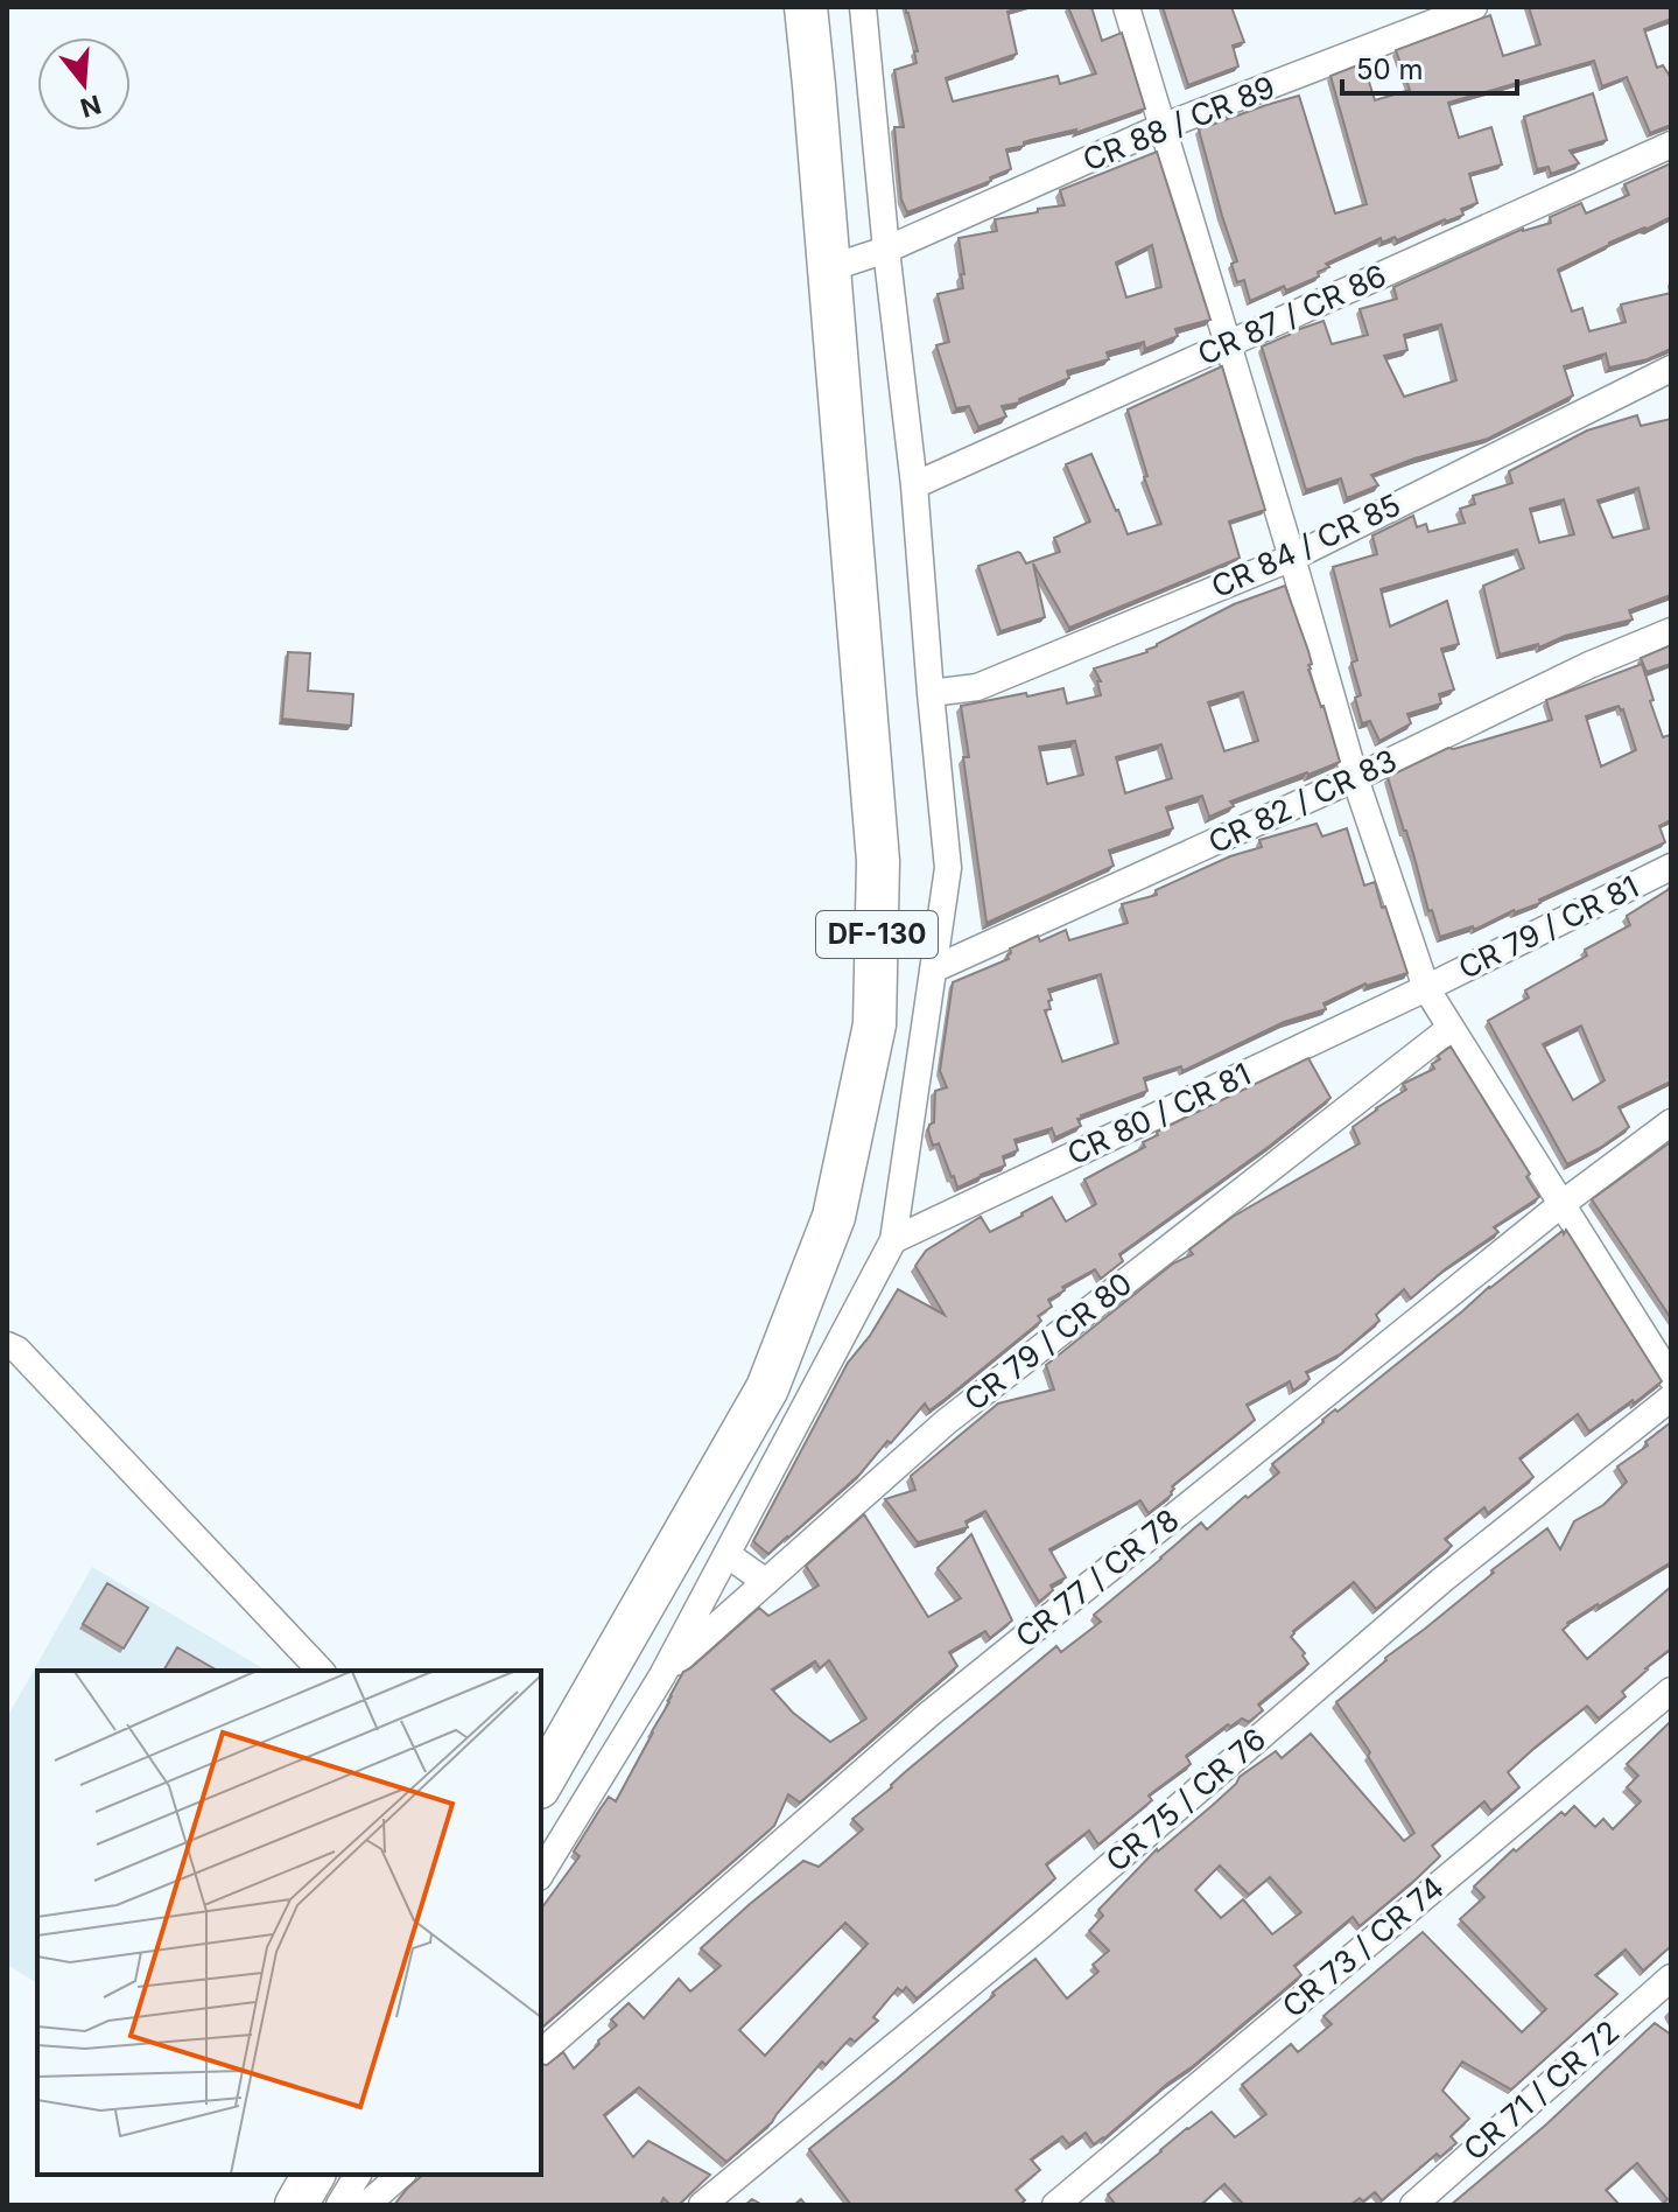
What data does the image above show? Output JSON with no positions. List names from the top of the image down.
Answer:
{
  "streets": {
    "main road": ["DF-130"],
    "street": [
      "CR 88 / CR 89",
      "CR 87 / CR 86",
      "CR 84 / CR 85",
      "CR 82 / CR 83",
      "CR 79 / CR 81",
      "CR 80 / CR 81",
      "CR 79 / CR 80",
      "CR 77 / CR 78",
      "CR 75 / CR 76",
      "CR 73 / CR 74",
      "CR 71 / CR 72"
    ]
  },
  "crossings": [
    ["CR 88 / CR 89", "DF-130"],
    ["CR 79 / CR 81", "CR 80 / CR 81"]
  ],
  "scale_bar": "50 m",
  "north": "bottom"
}
